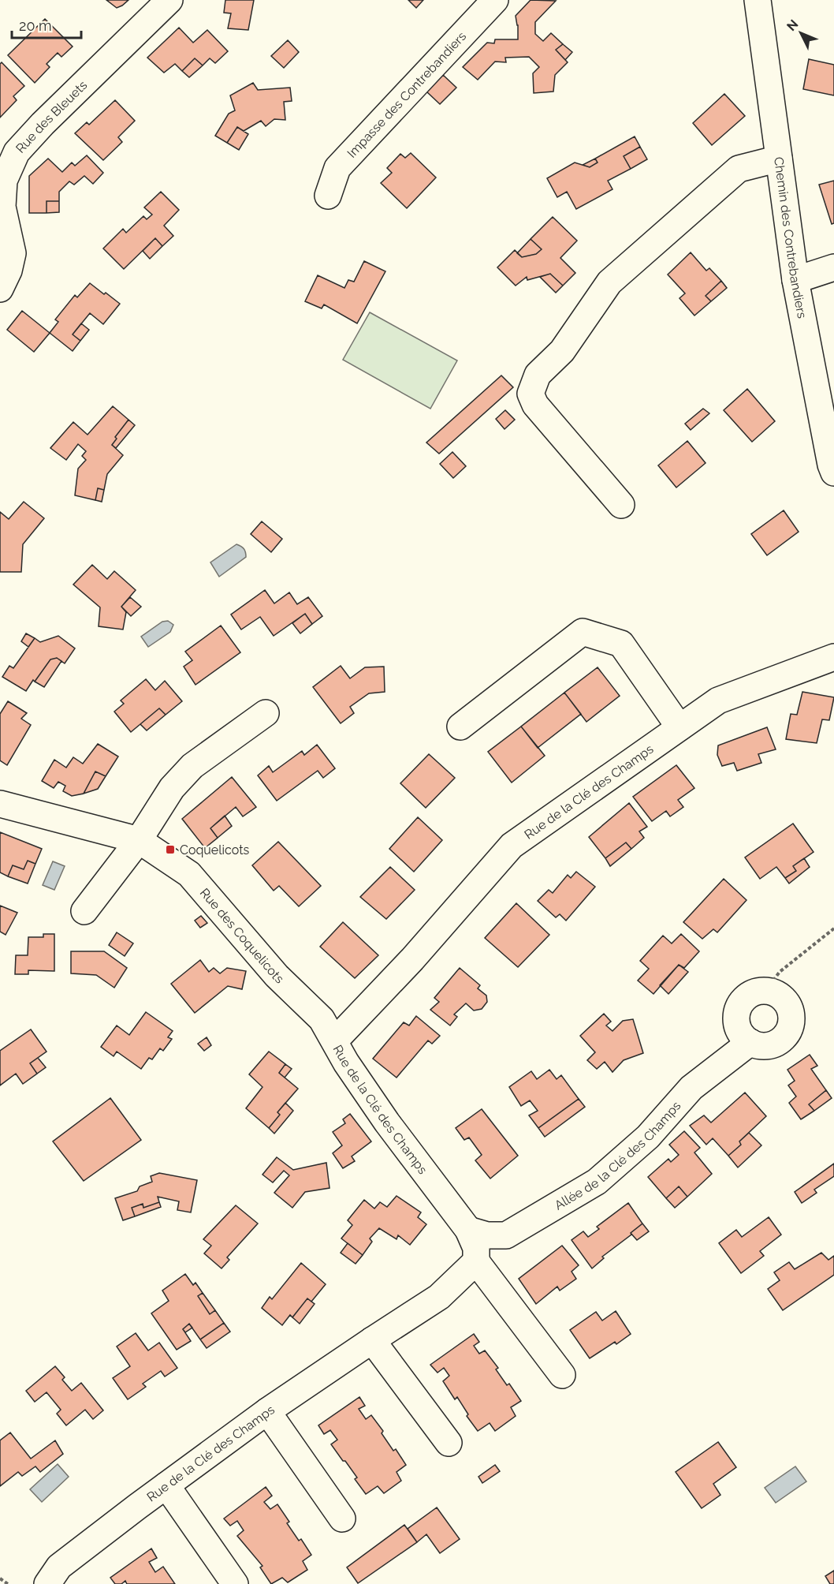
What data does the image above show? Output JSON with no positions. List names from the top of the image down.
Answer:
{
  "streets": {
    "street": [
      "Impasse des Contrebandiers",
      "Rue des Bleuets",
      "Chemin des Contrebandiers",
      "Rue de la Clé des Champs",
      "Rue des Coquelicots",
      "Allée de la Clé des Champs"
    ]
  },
  "crossings": [
    ["Rue de la Clé des Champs", "Rue des Coquelicots"],
    ["Rue de la Clé des Champs", "Allée de la Clé des Champs"]
  ],
  "places": {
    "transit": ["Coquelicots"]
  },
  "scale_bar": "20 m",
  "north": "top left"
}
